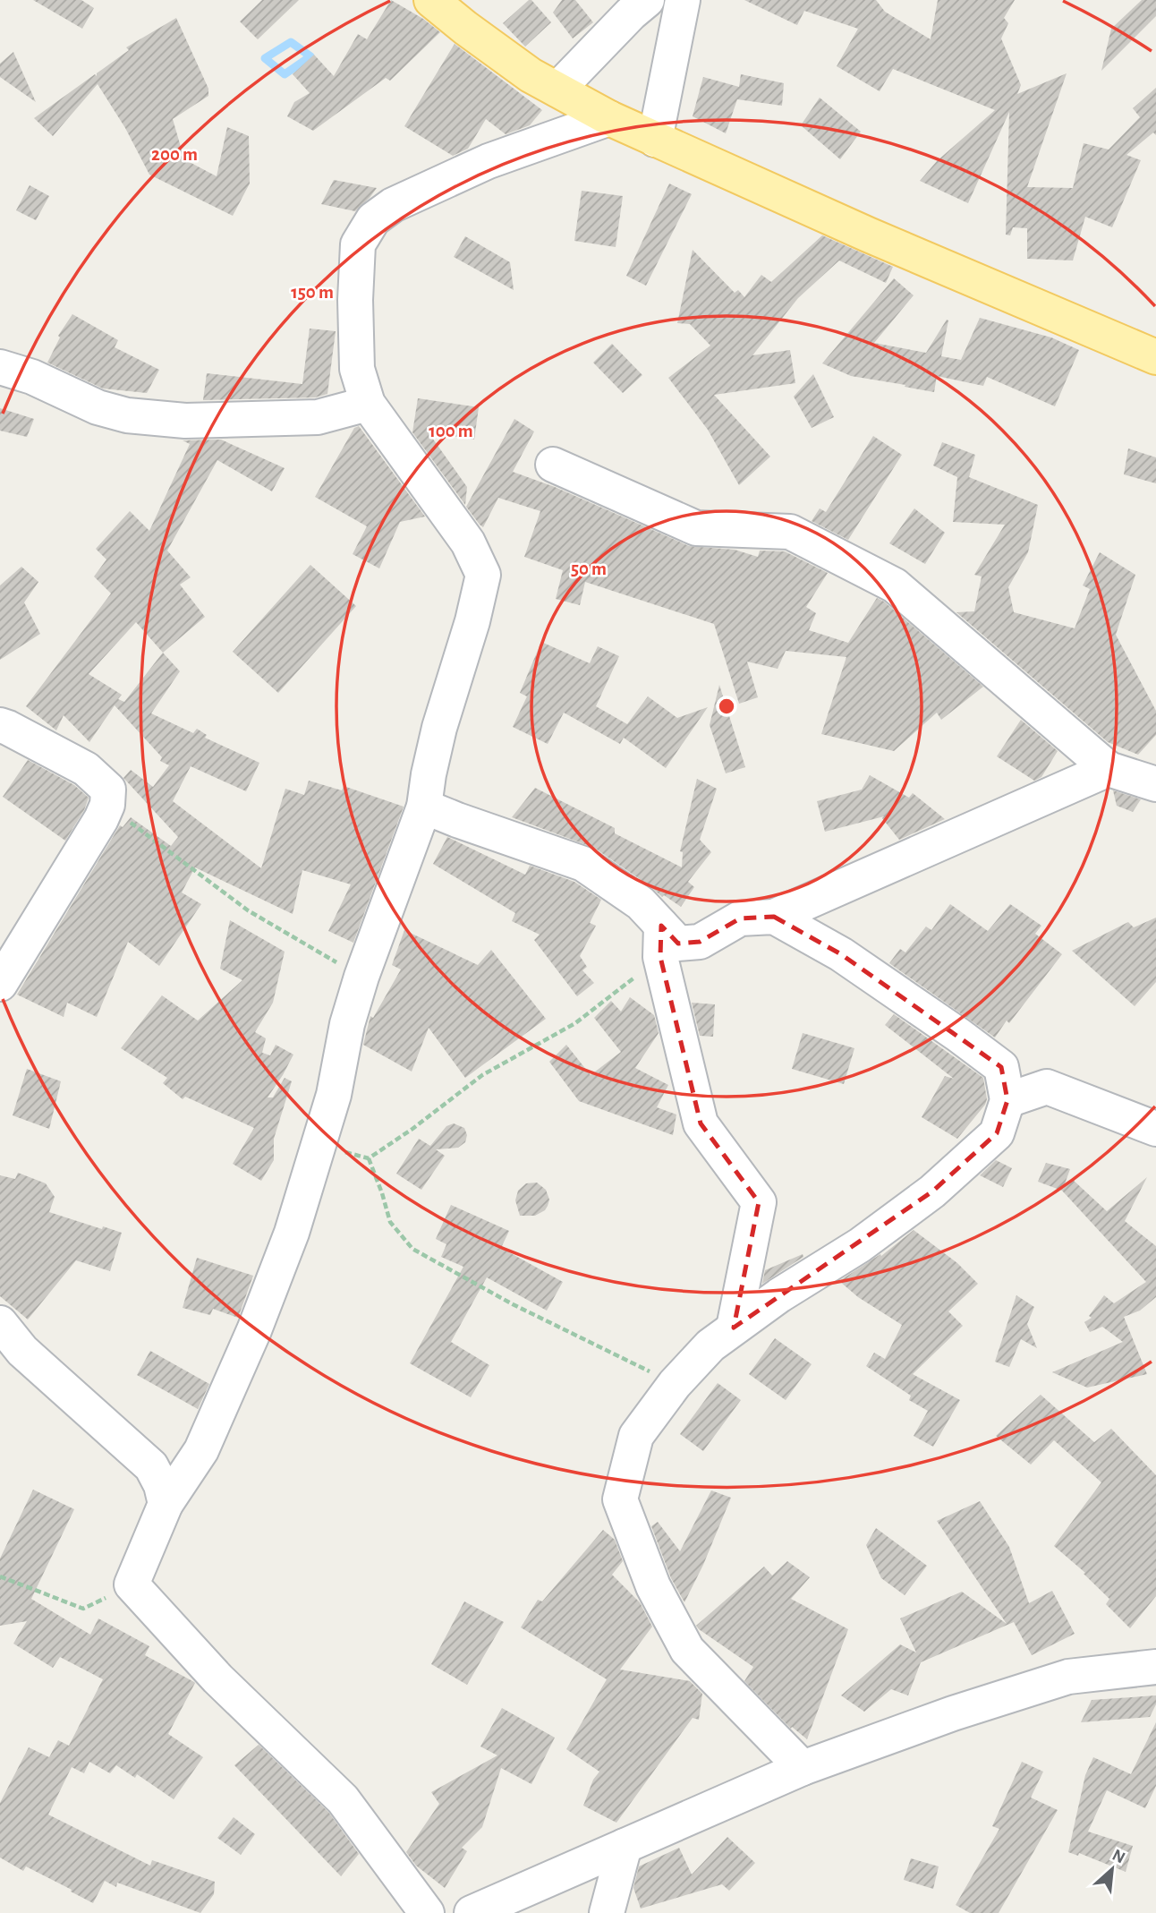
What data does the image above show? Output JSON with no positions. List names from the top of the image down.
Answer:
{
  "north": "top right",
  "rings": [
    "200 m",
    "150 m",
    "100 m",
    "50 m"
  ]
}
